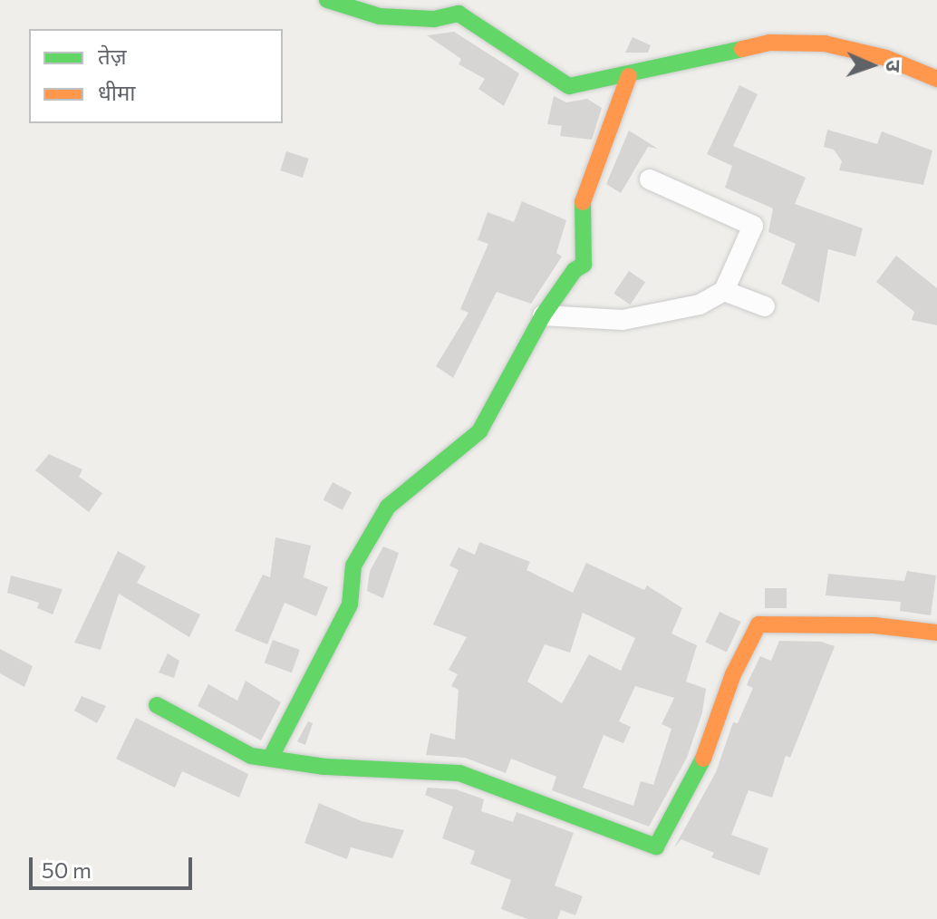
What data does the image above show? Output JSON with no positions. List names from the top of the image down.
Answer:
{
  "legend": ["तेज़", "धीमा"],
  "scale_bar": "50 m",
  "north": "right"
}
